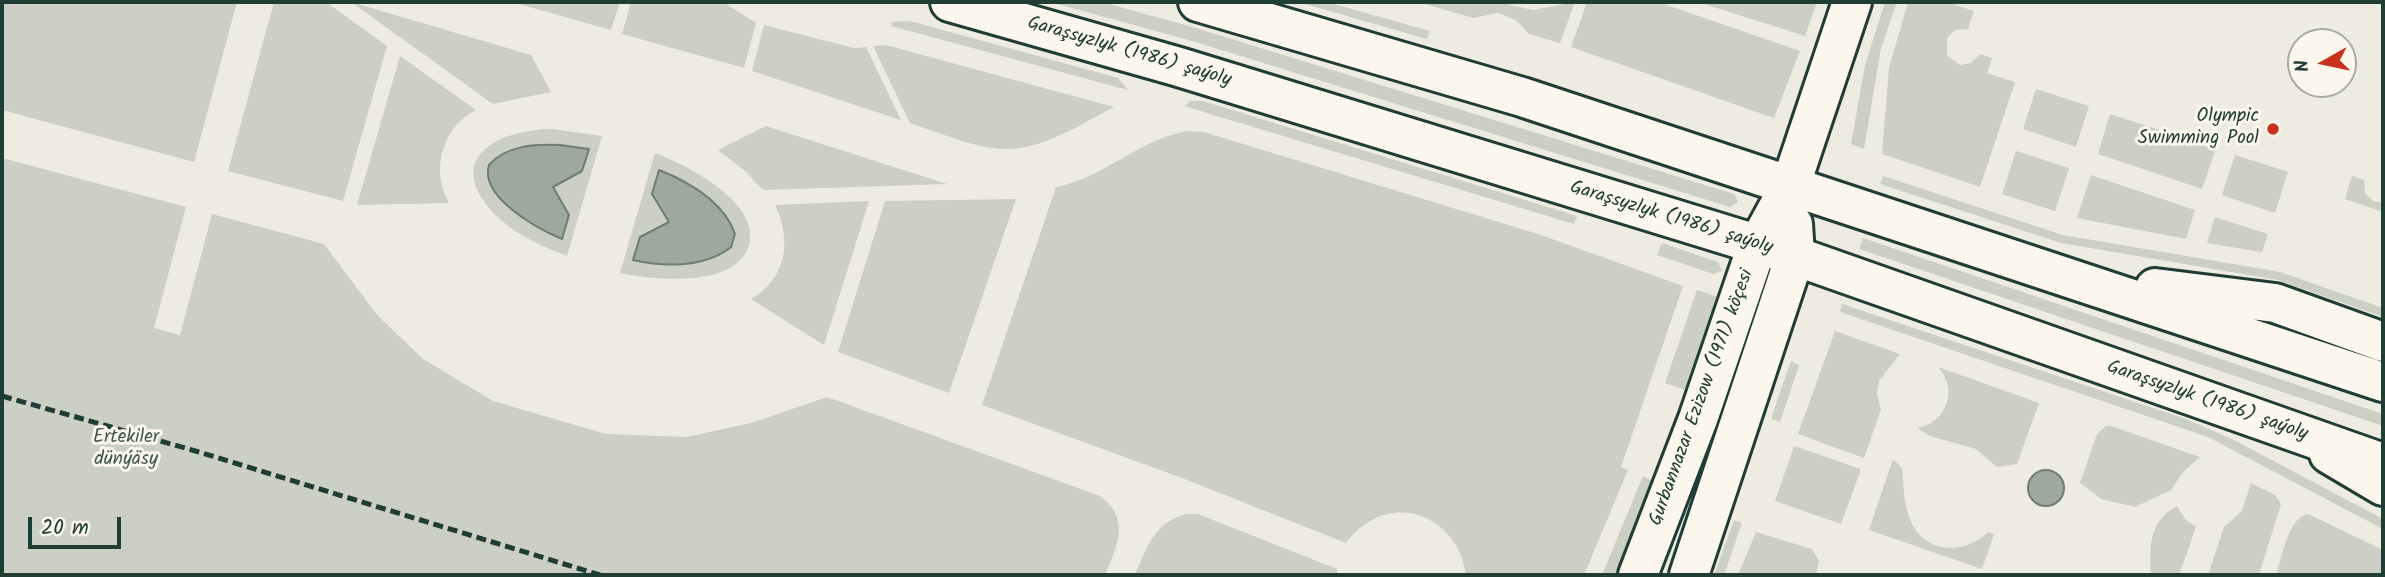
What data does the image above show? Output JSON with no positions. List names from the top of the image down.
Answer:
{
  "streets": {
    "main road": ["Garaşsyzlyk (1986) şaýoly", "Gurbannazar Ezizow (1971) köçesi"]
  },
  "crossings": [
    ["Garaşsyzlyk (1986) şaýoly", "Gurbannazar Ezizow (1971) köçesi"]
  ],
  "parks": ["Ertekiler dünýäsy"],
  "places": ["Olympic Swimming Pool"],
  "scale_bar": "20 m",
  "north": "left"
}
